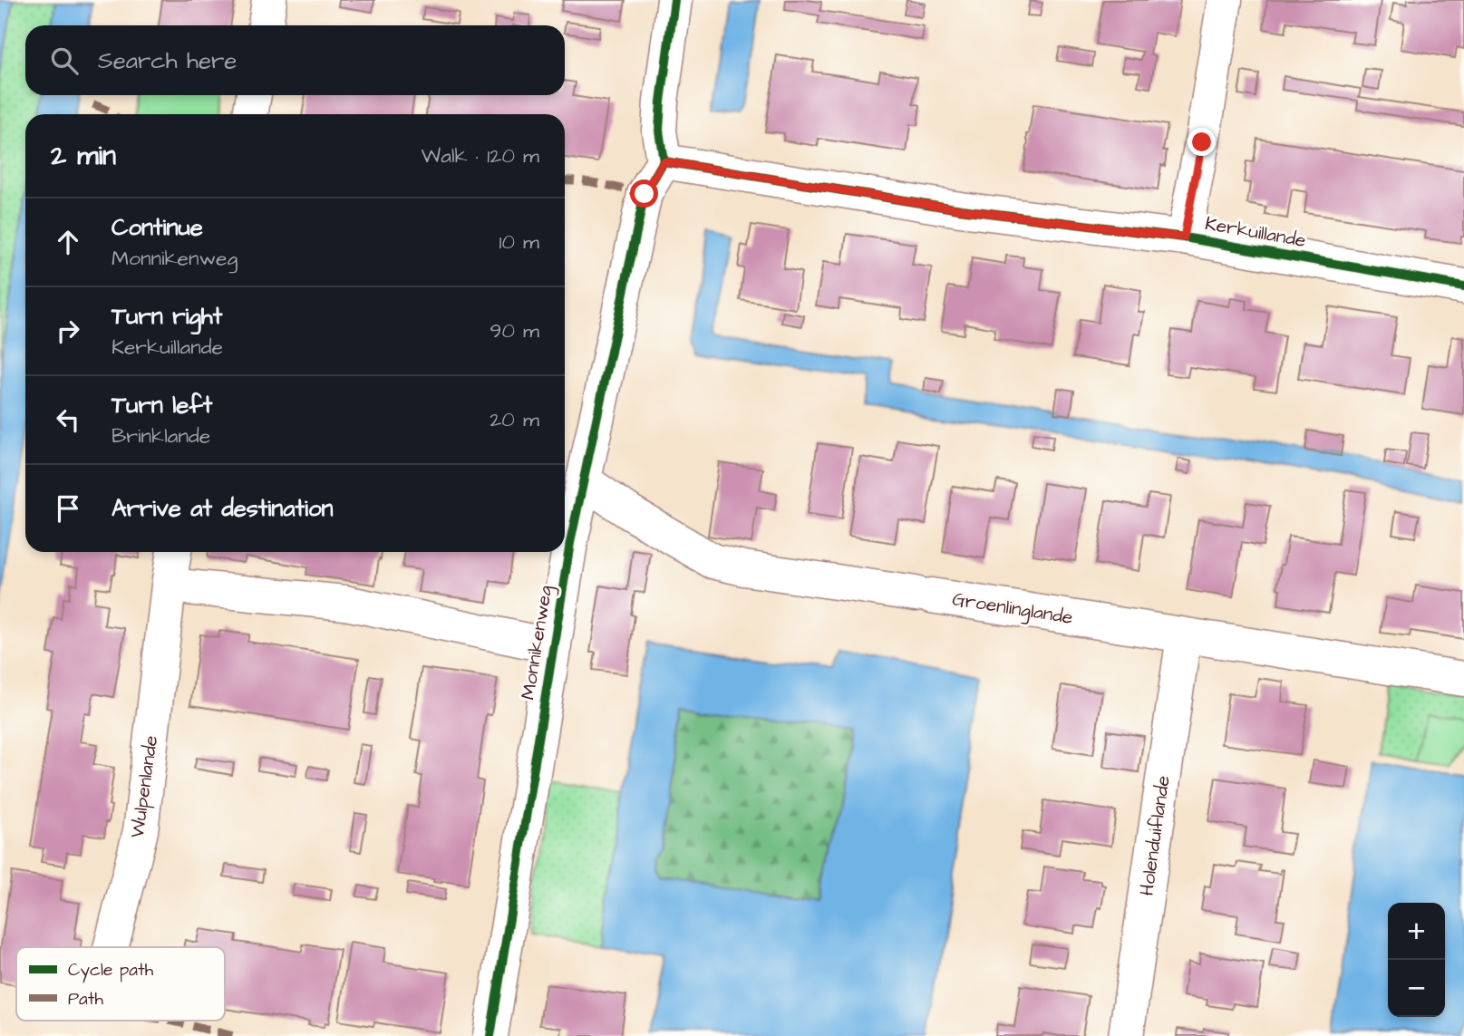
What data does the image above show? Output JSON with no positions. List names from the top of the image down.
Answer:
{
  "streets": {
    "street": [
      "Kerkuillande",
      "Groenlinglande",
      "Monnikenweg",
      "Wulpenlande",
      "Holenduiflande"
    ]
  },
  "crossings": [
    ["Kerkuillande", "Monnikenweg"],
    ["Groenlinglande", "Monnikenweg"],
    ["Groenlinglande", "Holenduiflande"]
  ],
  "legend": ["Cycle path", "Path"],
  "page": {
    "search": "Search here",
    "heading": ["2 min", "Walk · 120 m"],
    "list": [
      ["Continue", "Monnikenweg", "10 m"],
      ["Turn right", "Kerkuillande", "90 m"],
      ["Turn left", "Brinklande", "20 m"],
      "Arrive at destination"
    ],
    "map_buttons": ["+", "−"]
  }
}
